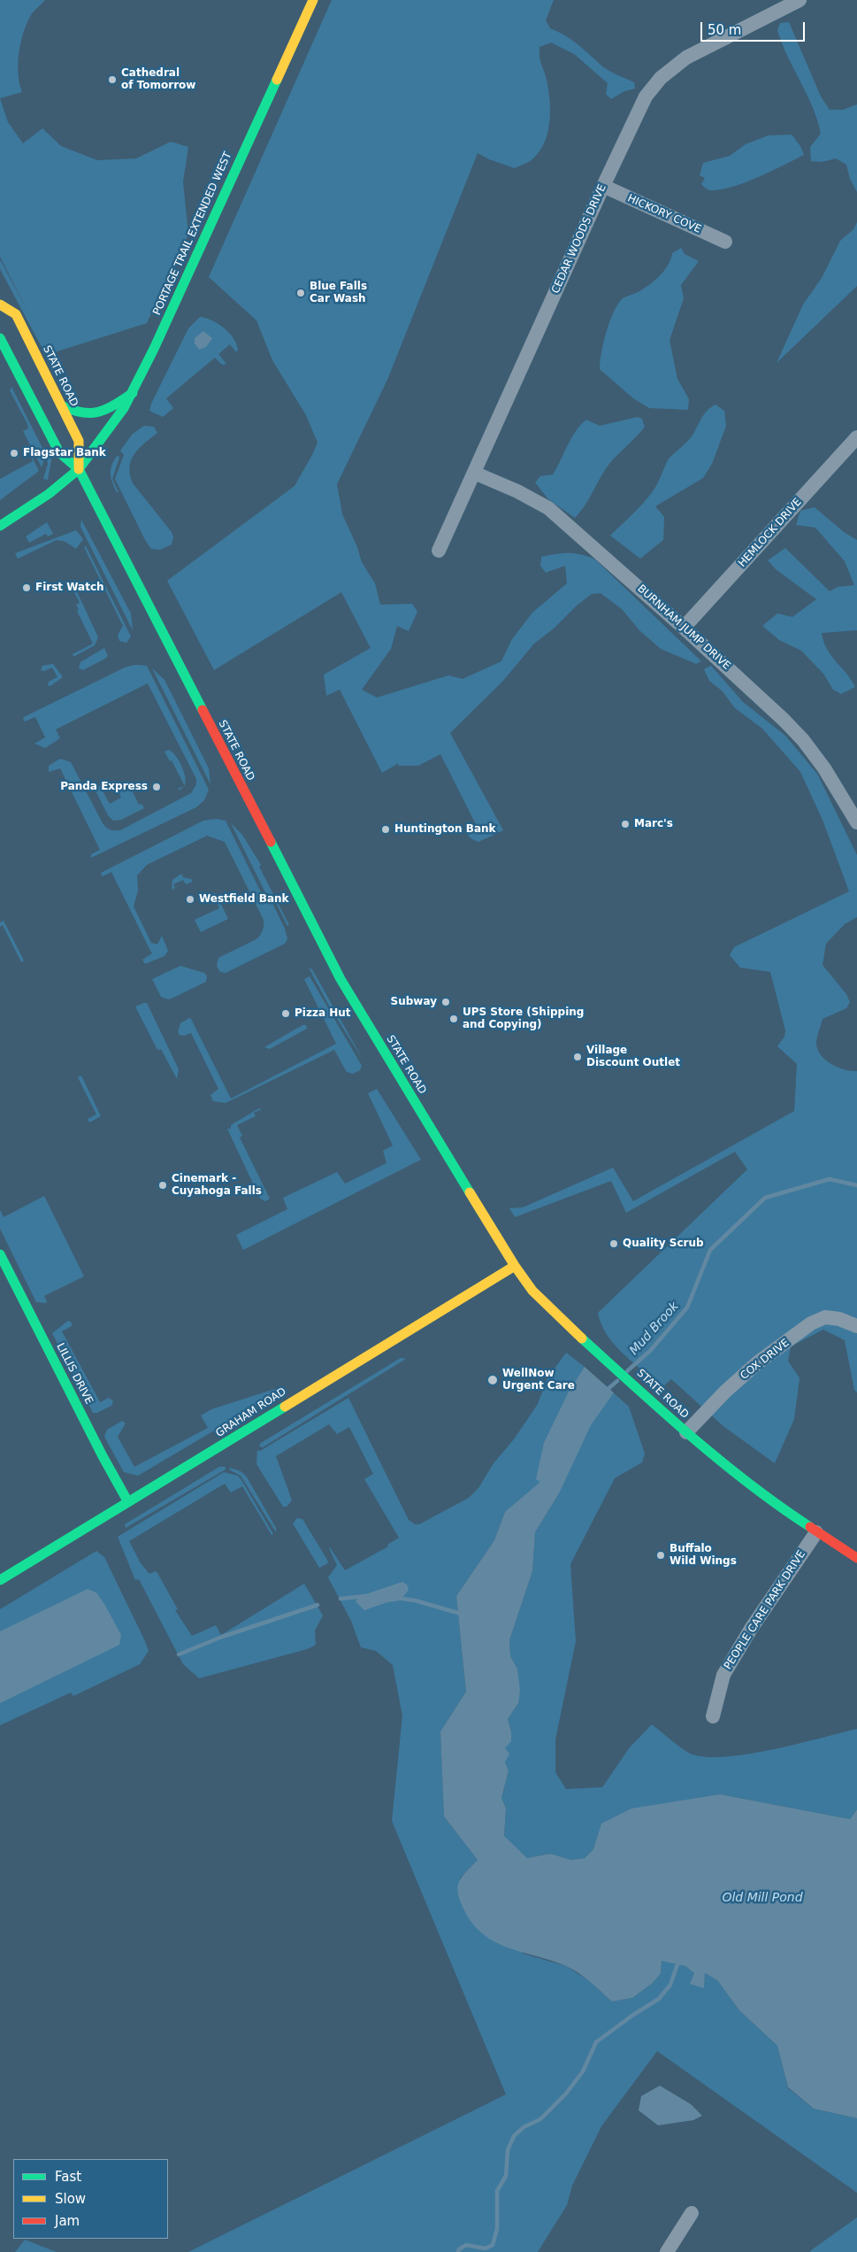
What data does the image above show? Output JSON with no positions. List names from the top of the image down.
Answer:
{
  "streets": {
    "main road": [
      "PORTAGE TRAIL EXTENDED WEST",
      "STATE ROAD",
      "LILLIS DRIVE",
      "GRAHAM ROAD"
    ],
    "street": [
      "HICKORY COVE",
      "CEDAR WOODS DRIVE",
      "HEMLOCK DRIVE",
      "BURNHAM JUMP DRIVE",
      "COX DRIVE",
      "PEOPLE CARE PARK DRIVE"
    ]
  },
  "crossings": [
    ["HICKORY COVE", "CEDAR WOODS DRIVE"],
    ["PORTAGE TRAIL EXTENDED WEST", "STATE ROAD"],
    ["CEDAR WOODS DRIVE", "BURNHAM JUMP DRIVE"],
    ["STATE ROAD", "COX DRIVE"],
    ["STATE ROAD", "GRAHAM ROAD"],
    ["STATE ROAD", "PEOPLE CARE PARK DRIVE"],
    ["HEMLOCK DRIVE", "BURNHAM JUMP DRIVE"],
    ["LILLIS DRIVE", "GRAHAM ROAD"]
  ],
  "water": ["Mud Brook", "Old Mill Pond"],
  "places": [
    "Cathedral of Tomorrow",
    "Blue Falls Car Wash",
    "Flagstar Bank",
    "First Watch",
    "Panda Express",
    "Marc's",
    "Huntington Bank",
    "Westfield Bank",
    "Subway",
    "Pizza Hut",
    "UPS Store (Shipping and Copying)",
    "Village Discount Outlet",
    "Cinemark - Cuyahoga Falls",
    "Quality Scrub",
    "WellNow Urgent Care",
    "Buffalo Wild Wings"
  ],
  "legend": ["Fast", "Slow", "Jam"],
  "scale_bar": "50 m"
}
